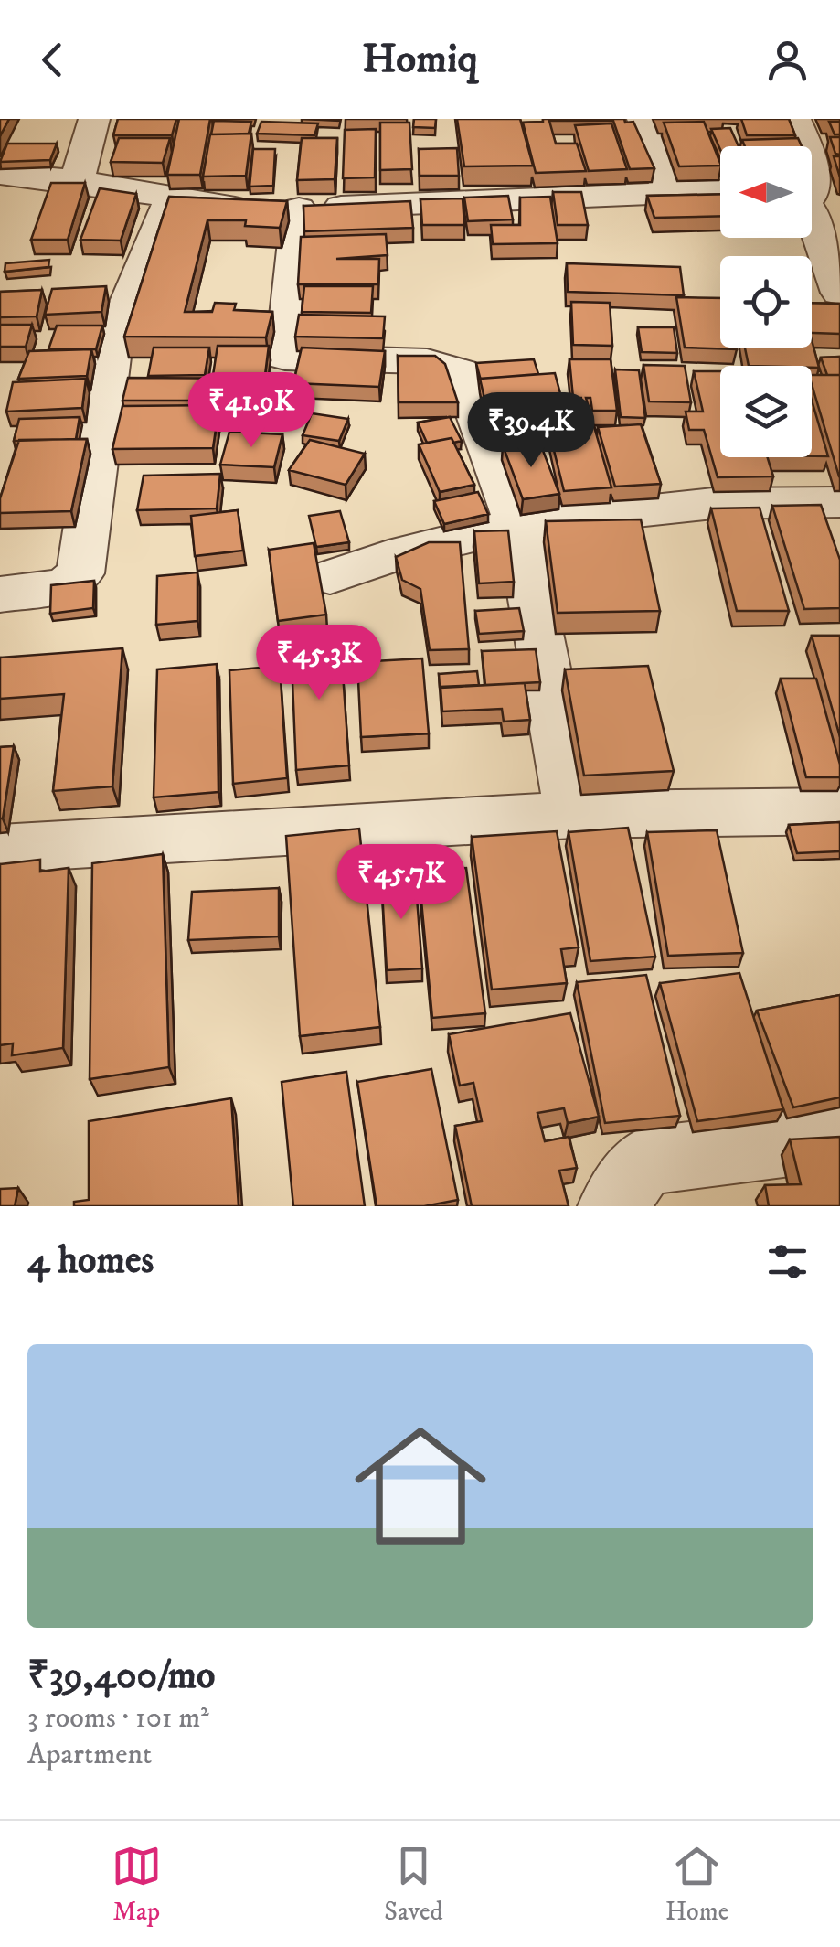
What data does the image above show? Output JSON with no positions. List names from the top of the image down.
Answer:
{
  "north": "left",
  "page": {
    "header": "Homiq",
    "price": [
      "₹41.9K",
      "₹39.4K",
      "₹45.3K",
      "₹45.7K"
    ],
    "heading": "4 homes",
    "list": [
      {
        "name": "₹39,400/mo",
        "note": "3 rooms · 101 m² · Apartment"
      }
    ],
    "tabs": ["Map", "Saved", "Home"]
  }
}
